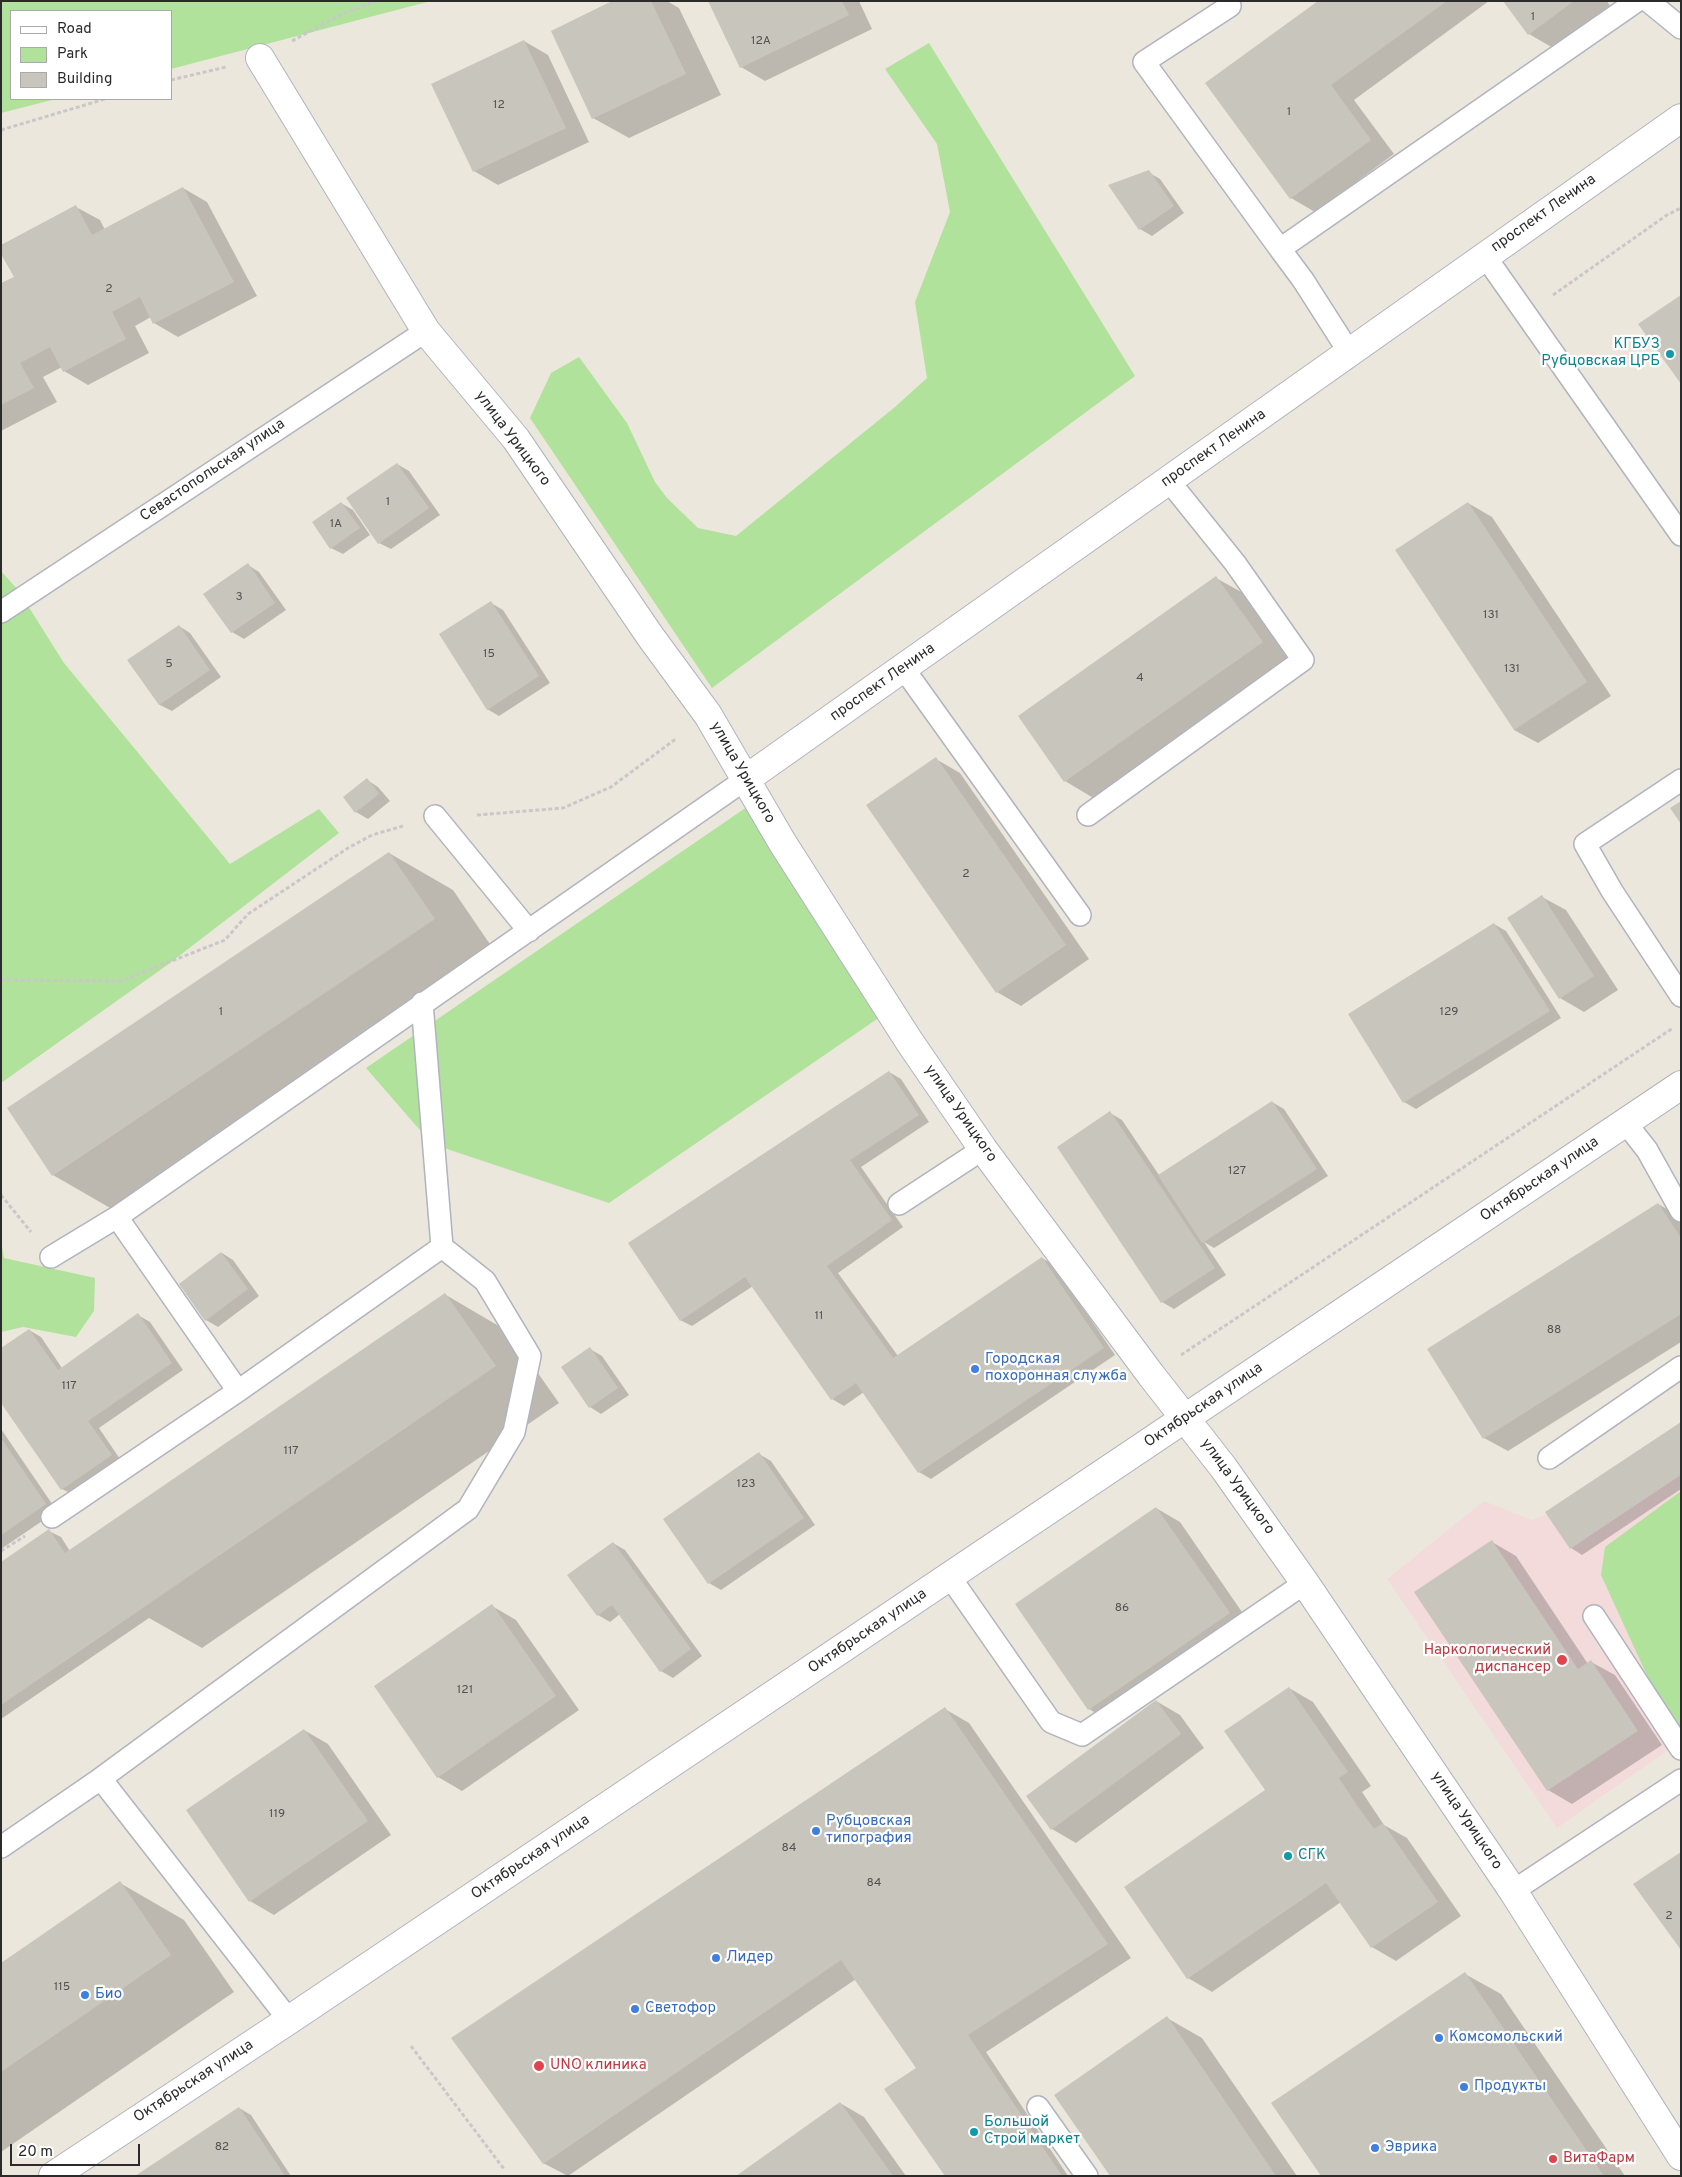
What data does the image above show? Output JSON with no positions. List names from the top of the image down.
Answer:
{
  "streets": {
    "street": ["проспект Ленина", "улица Урицкого", "Октябрьская улица"],
    "lane": ["Севастопольская улица"]
  },
  "crossings": [
    ["проспект Ленина", "улица Урицкого"],
    ["улица Урицкого", "Севастопольская улица"],
    ["улица Урицкого", "Октябрьская улица"]
  ],
  "places": [
    "КГБУЗ Рубцовская ЦРБ",
    "Городская похоронная служба",
    "Наркологический диспансер",
    "Рубцовская типография",
    "СГК",
    "Лидер",
    "Био",
    "Светофор",
    "Комсомольский",
    "UNO клиника",
    "Продукты",
    "Большой Строй маркет",
    "Эврика",
    "ВитаФарм"
  ],
  "house_numbers": [
    "1",
    "12А",
    "12",
    "1",
    "2",
    "1",
    "1А",
    "3",
    "131",
    "15",
    "5",
    "131",
    "4",
    "2",
    "1",
    "129",
    "127",
    "11",
    "88",
    "117",
    "117",
    "123",
    "86",
    "121",
    "119",
    "84",
    "84",
    "2",
    "115",
    "82"
  ],
  "legend": ["Road", "Park", "Building"],
  "scale_bar": "20 m"
}
